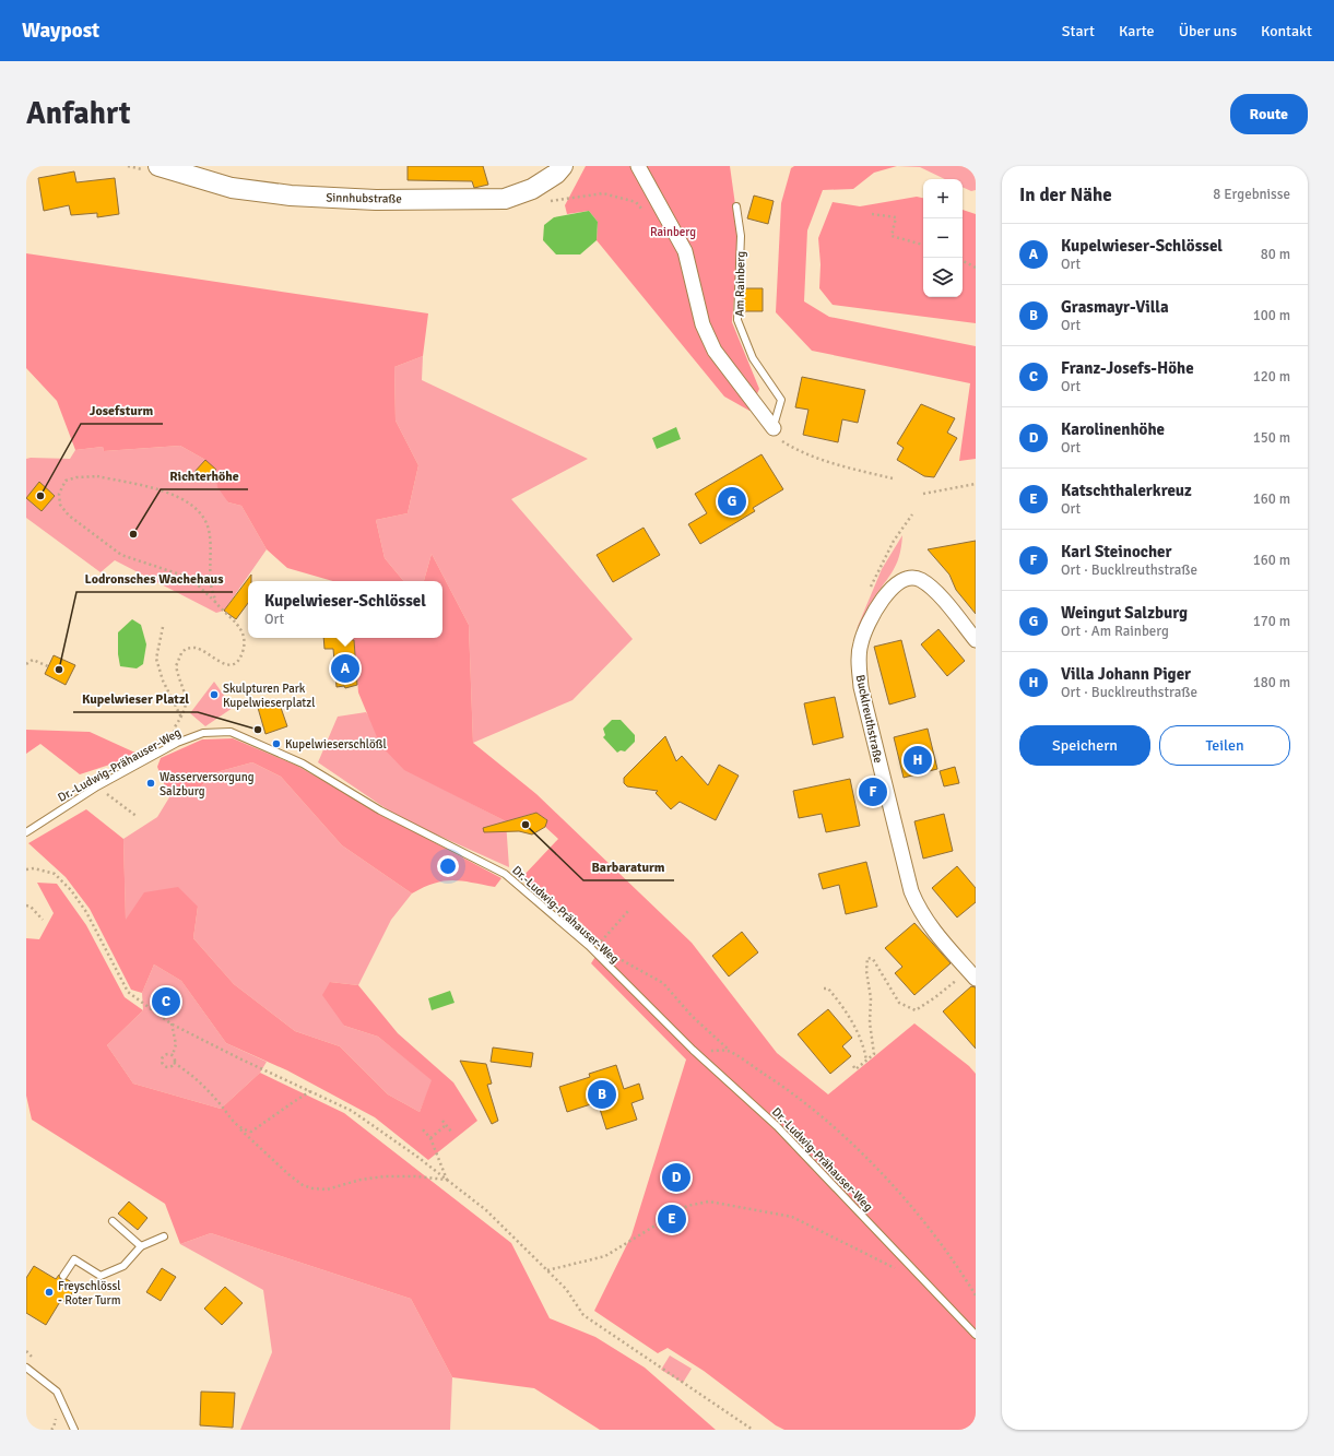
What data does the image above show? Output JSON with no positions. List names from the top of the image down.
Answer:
{
  "streets": {
    "street": ["Sinnhubstraße", "Bucklreuthstraße"],
    "lane": ["Am Rainberg", "Dr.-Ludwig-Prähauser-Weg"]
  },
  "parks": ["Rainberg"],
  "places": [
    "Josefsturm",
    "Richterhöhe",
    "Lodronsches Wachehaus",
    "Skulpturen Park Kupelwieserplatzl",
    "Kupelwieser Platzl",
    "Kupelwieserschlößl",
    "Wasserversorgung Salzburg",
    "Barbaraturm",
    "Freyschlössl - Roter Turm"
  ],
  "page": {
    "header": "Waypost",
    "nav": [
      "Start",
      "Karte",
      "Über uns",
      "Kontakt"
    ],
    "buttons": [
      "Route",
      ["Speichern", "Teilen"]
    ],
    "title": "Anfahrt",
    "heading": ["In der Nähe", "8 Ergebnisse"],
    "map_buttons": ["+", "−"],
    "list": [
      {
        "mark": "A",
        "name": "Kupelwieser-Schlössel",
        "note": "Ort",
        "value": "80 m"
      },
      {
        "mark": "B",
        "name": "Grasmayr-Villa",
        "note": "Ort",
        "value": "100 m"
      },
      {
        "mark": "C",
        "name": "Franz-Josefs-Höhe",
        "note": "Ort",
        "value": "120 m"
      },
      {
        "mark": "D",
        "name": "Karolinenhöhe",
        "note": "Ort",
        "value": "150 m"
      },
      {
        "mark": "E",
        "name": "Katschthalerkreuz",
        "note": "Ort",
        "value": "160 m"
      },
      {
        "mark": "F",
        "name": "Karl Steinocher",
        "note": "Ort · Bucklreuthstraße",
        "value": "160 m"
      },
      {
        "mark": "G",
        "name": "Weingut Salzburg",
        "note": "Ort · Am Rainberg",
        "value": "170 m"
      },
      {
        "mark": "H",
        "name": "Villa Johann Piger",
        "note": "Ort · Bucklreuthstraße",
        "value": "180 m"
      }
    ],
    "pins": [
      "G",
      "A",
      "H",
      "F",
      "C",
      "B",
      "D",
      "E"
    ],
    "popup": ["Kupelwieser-Schlössel", "Ort"]
  }
}
